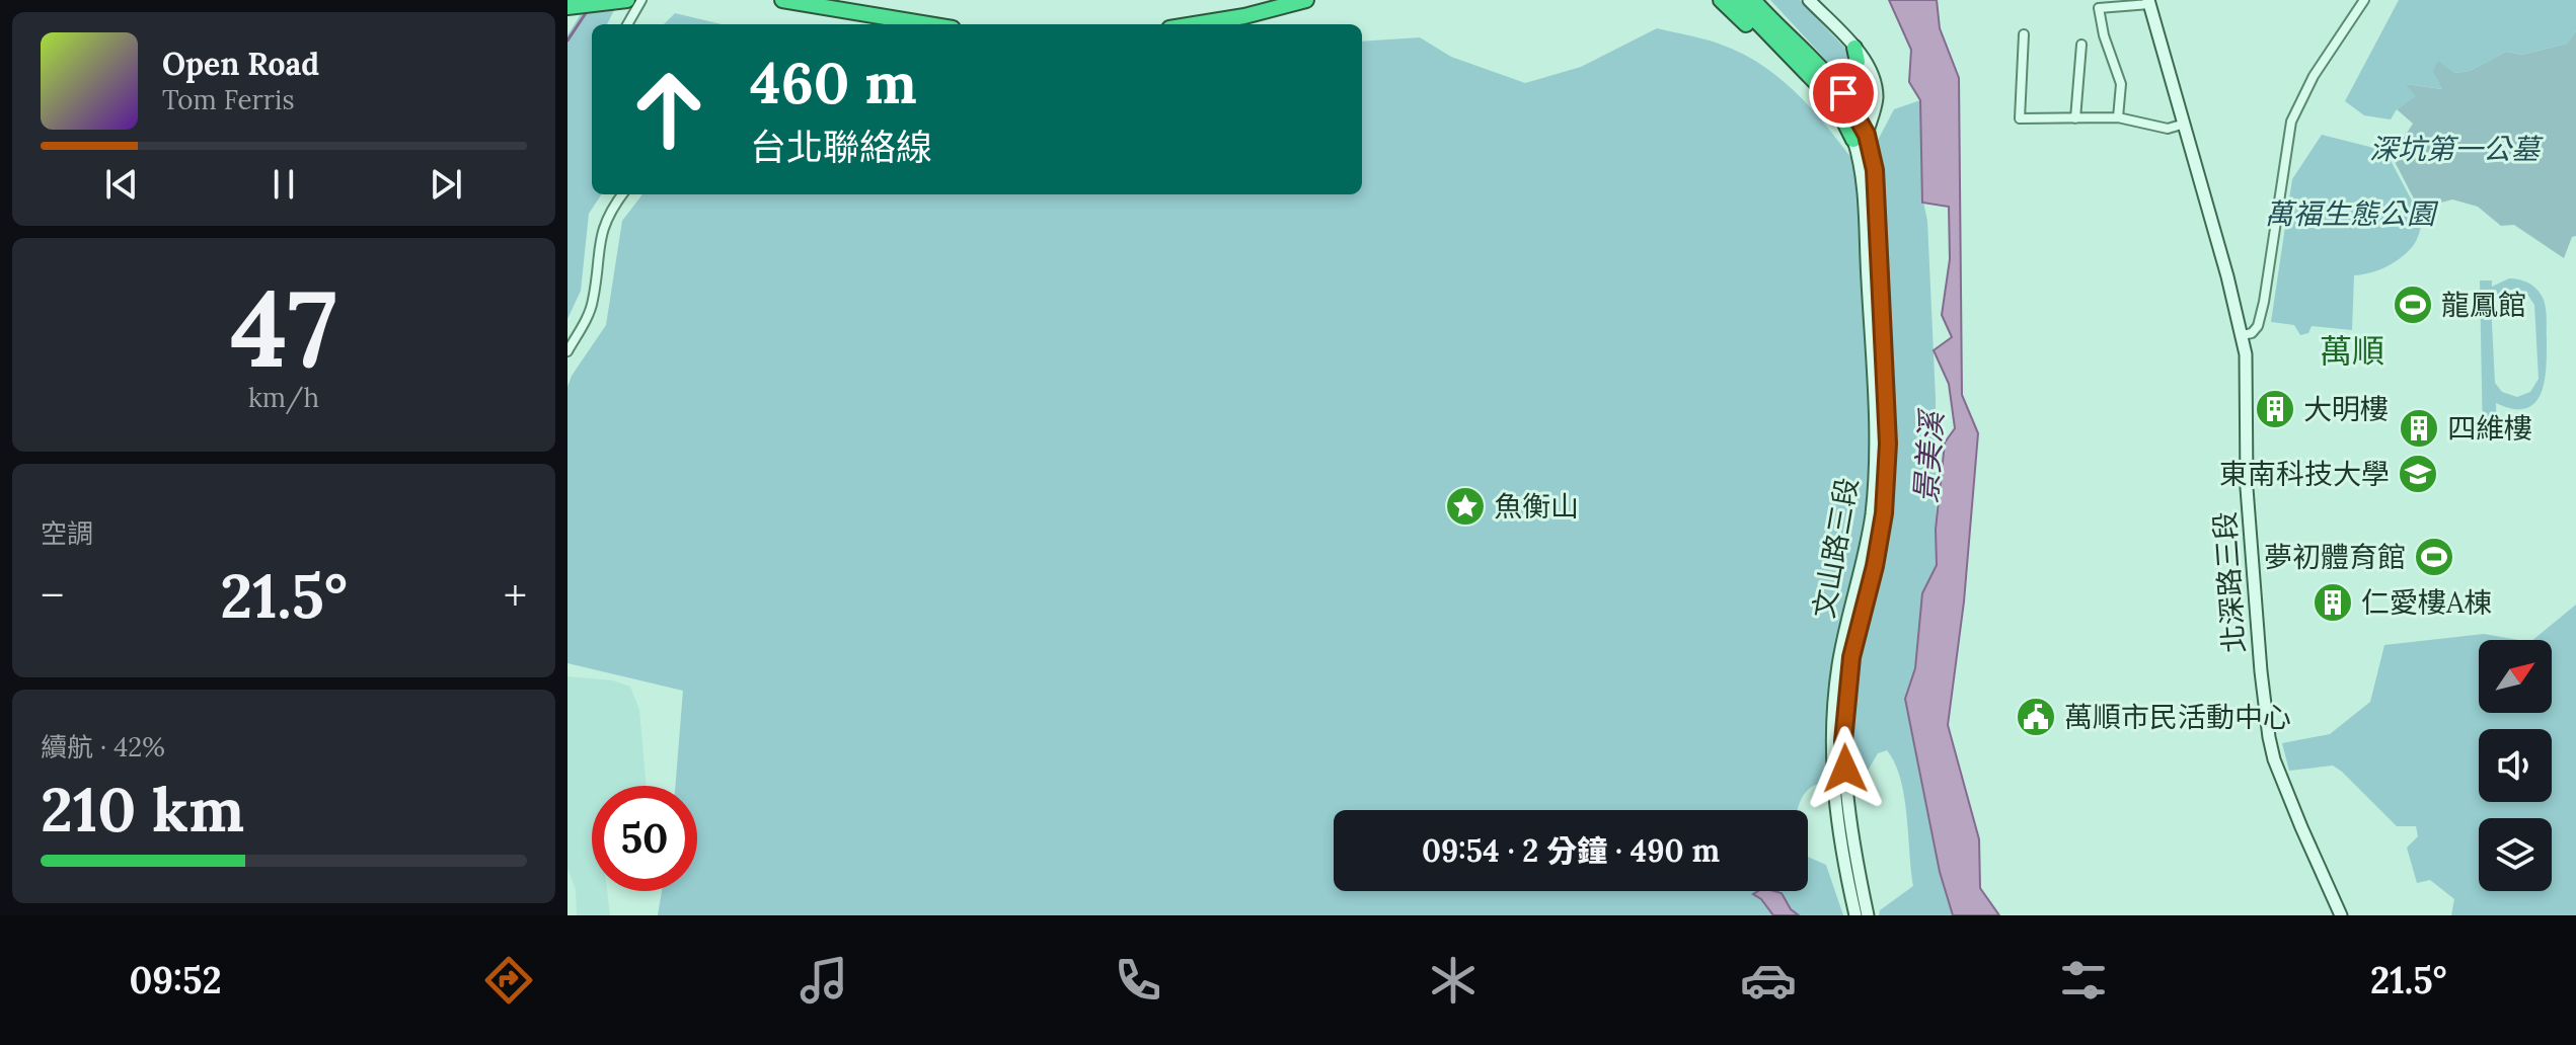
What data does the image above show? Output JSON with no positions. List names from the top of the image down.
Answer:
{
  "streets": {
    "main road": ["文山路三段", "北深路三段"]
  },
  "districts": ["萬順"],
  "water": ["景美溪"],
  "parks": ["深坑第一公墓", "萬福生態公園"],
  "places": {
    "sports": ["龍鳳館", "夢初體育館"],
    "building": ["大明樓", "四維樓", "仁愛樓A棟"],
    "school or university": ["東南科技大學"],
    "place": ["魚衡山"],
    "public building": ["萬順市民活動中心"]
  },
  "north": "top right",
  "page": {
    "turn": ["460 m", "台北聯絡線"],
    "song": ["Open Road", "Tom Ferris"],
    "tile": [
      ["47", "km/h"],
      "空調",
      ["續航 · 42%", "210 km"]
    ],
    "heat": ["−", "21.5°", "+"],
    "limit": "50",
    "trip": "09:54 · 2 分鐘 · 490 m",
    "tabs": ["09:52", "21.5°"]
  }
}
